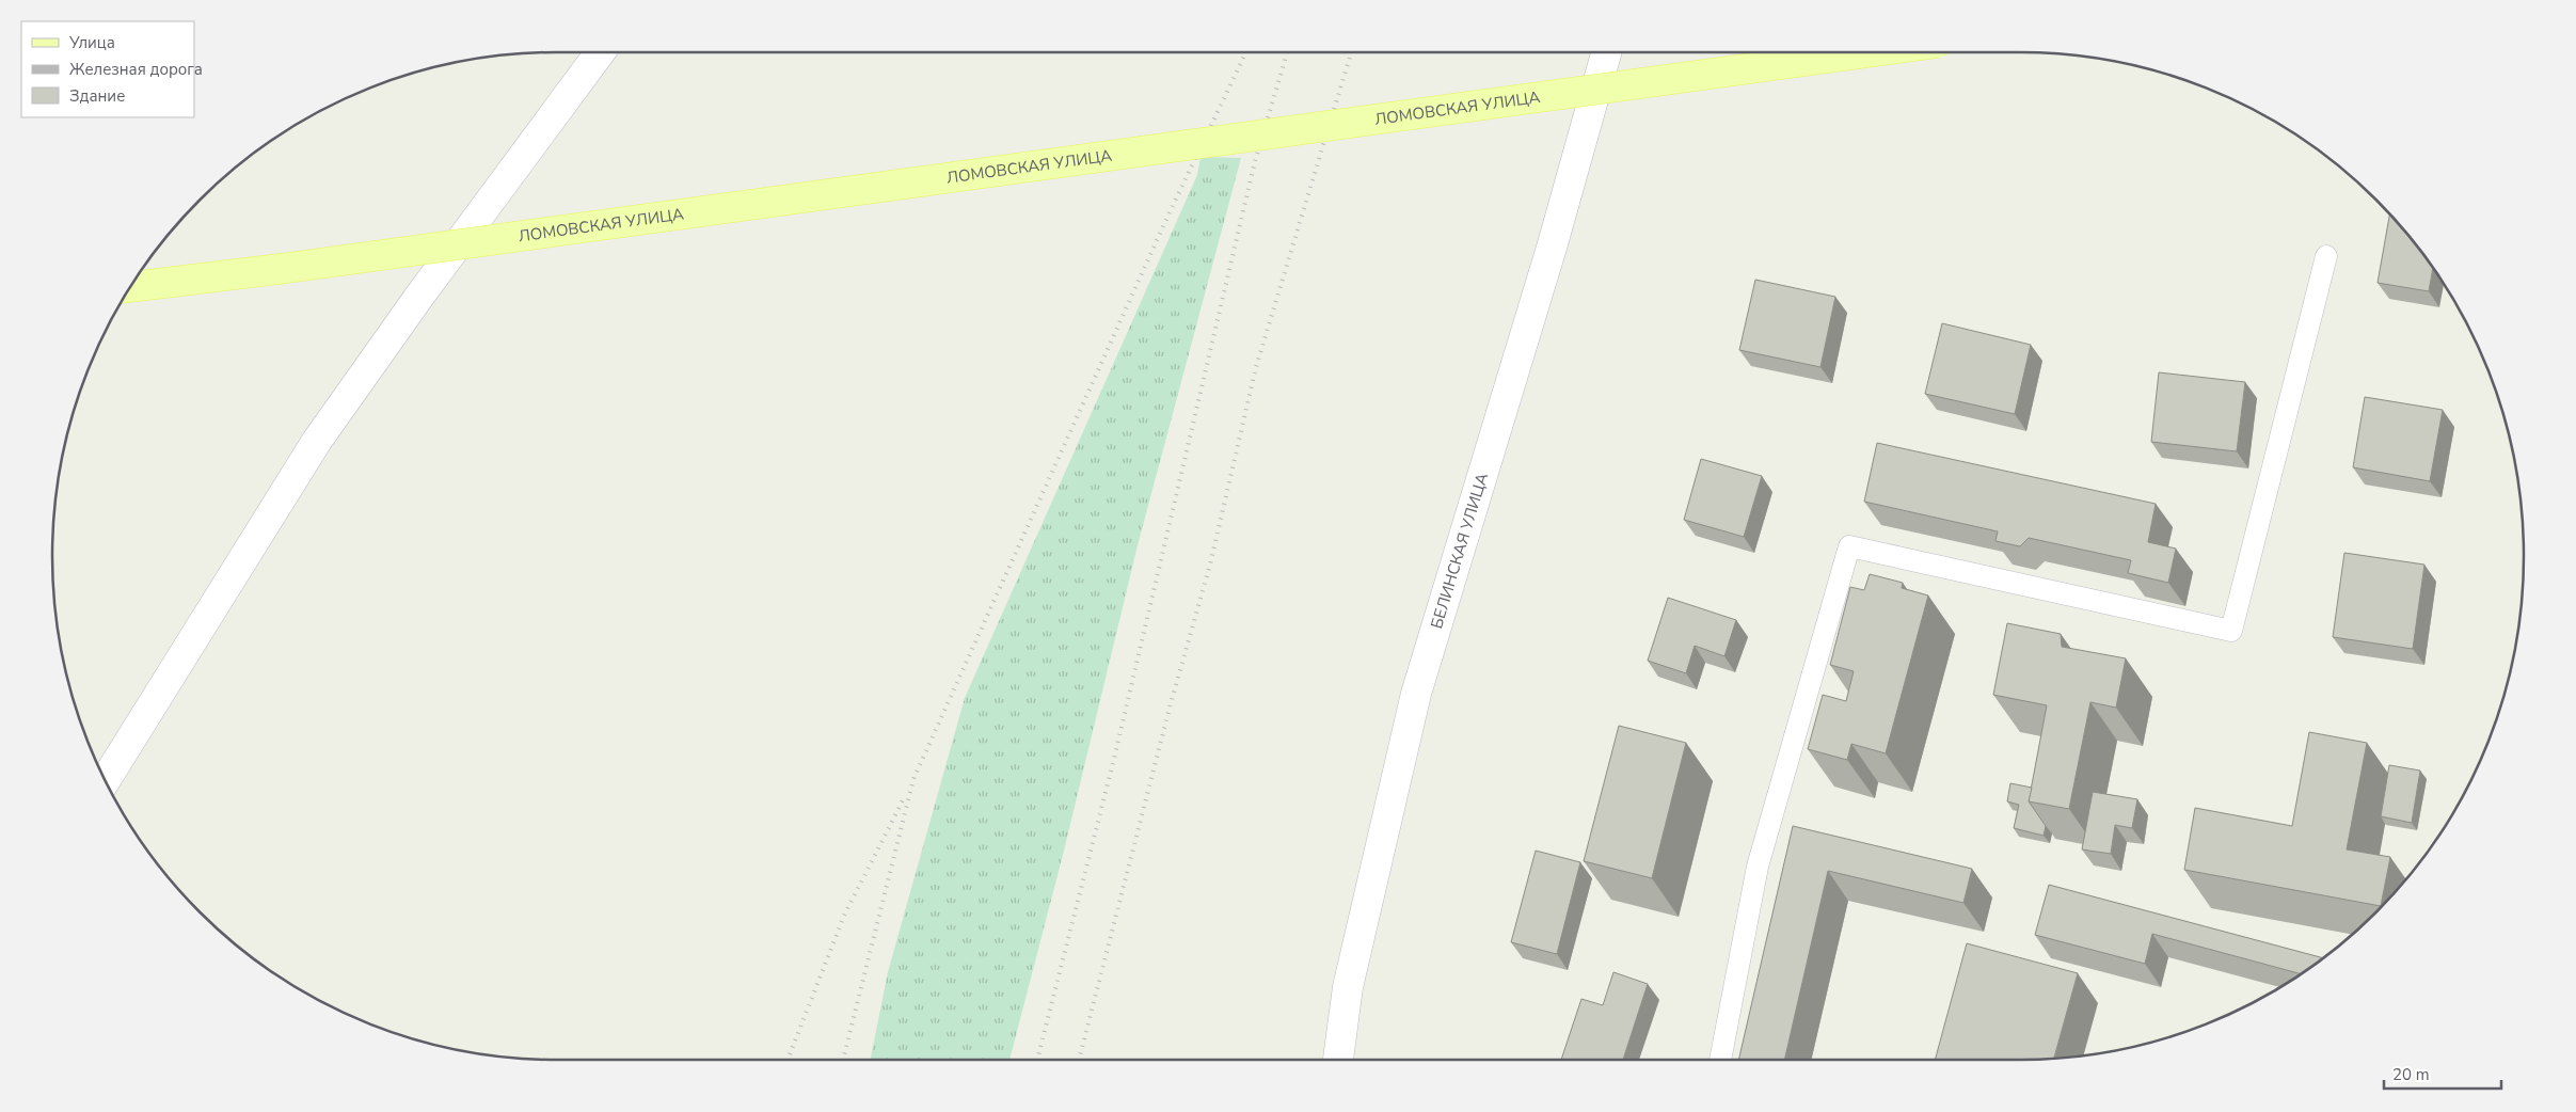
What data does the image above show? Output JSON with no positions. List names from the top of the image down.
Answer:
{
  "streets": {
    "main road": ["ЛОМОВСКАЯ УЛИЦА", "БЕЛИНСКАЯ УЛИЦА"]
  },
  "legend": ["Улица", "Железная дорога", "Здание"],
  "scale_bar": "20 m"
}
